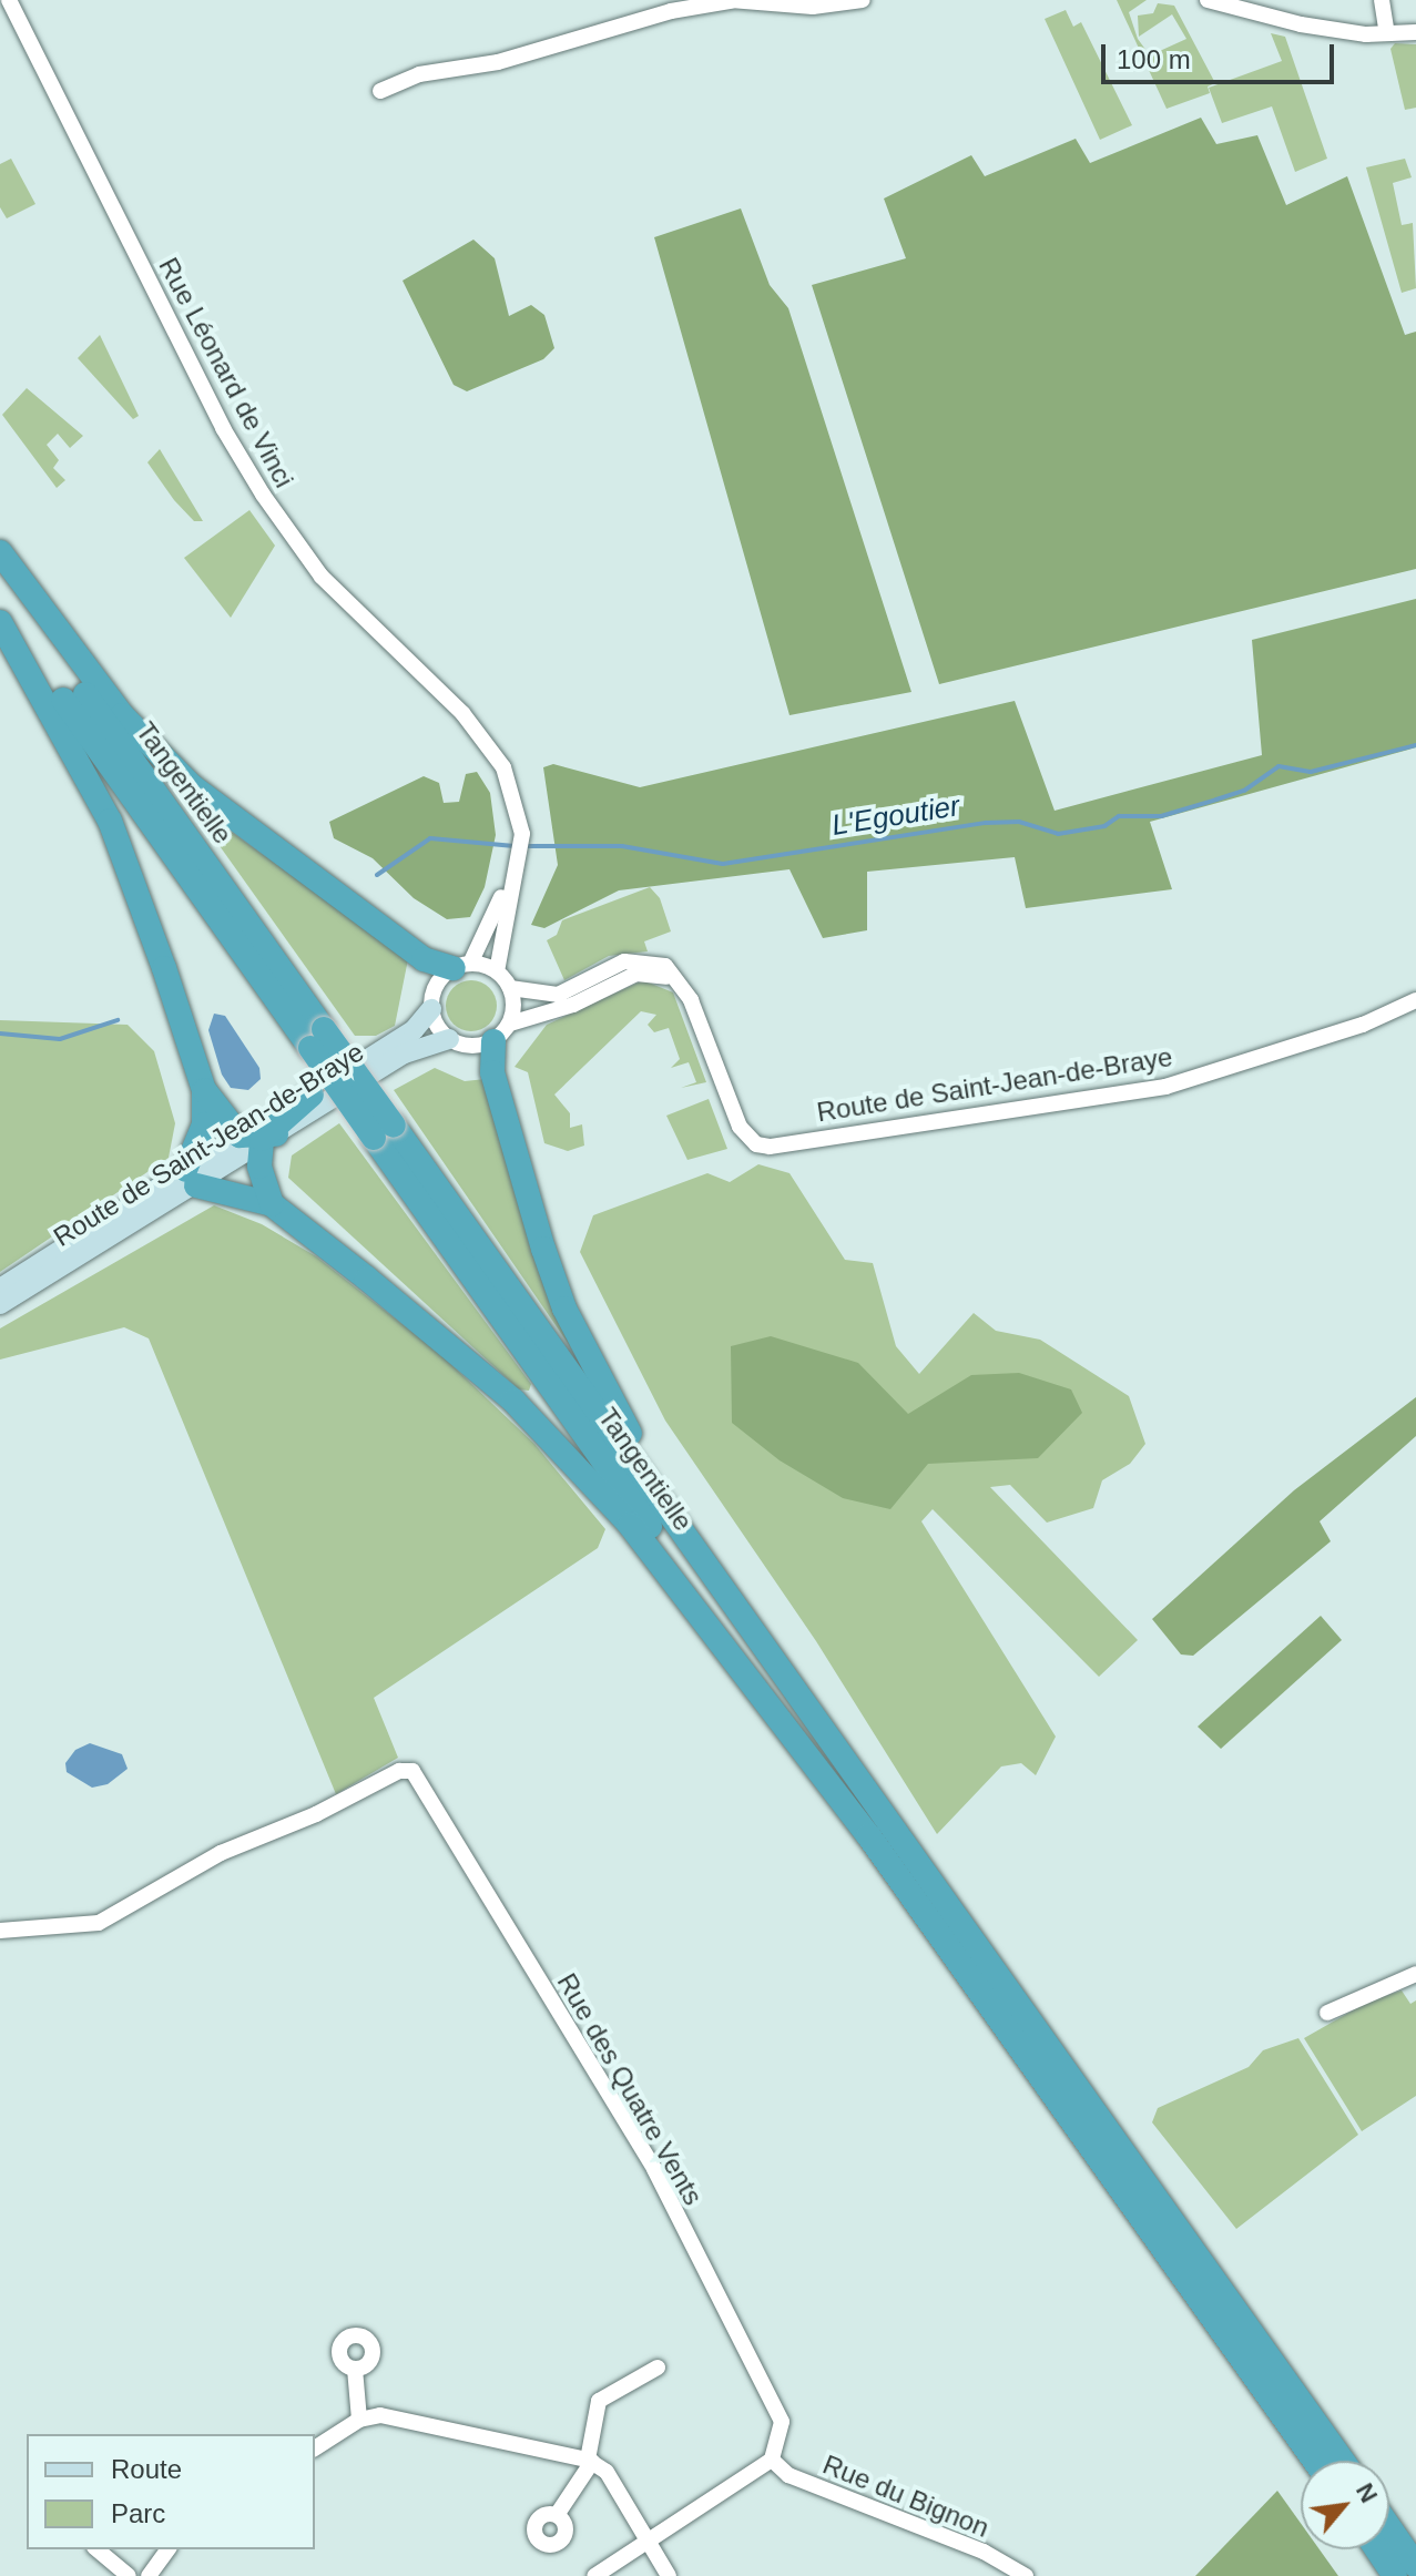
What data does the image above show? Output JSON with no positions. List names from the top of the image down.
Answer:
{
  "streets": {
    "highway": ["Tangentielle"],
    "main road": ["Route de Saint-Jean-de-Braye"],
    "street": ["Rue Léonard de Vinci", "Rue des Quatre Vents", "Rue du Bignon"]
  },
  "crossings": [
    ["Rue Léonard de Vinci", "Route de Saint-Jean-de-Braye"],
    ["Rue des Quatre Vents", "Rue du Bignon"]
  ],
  "water": ["L'Egoutier"],
  "legend": ["Route", "Parc"],
  "scale_bar": "100 m",
  "north": "top right"
}
